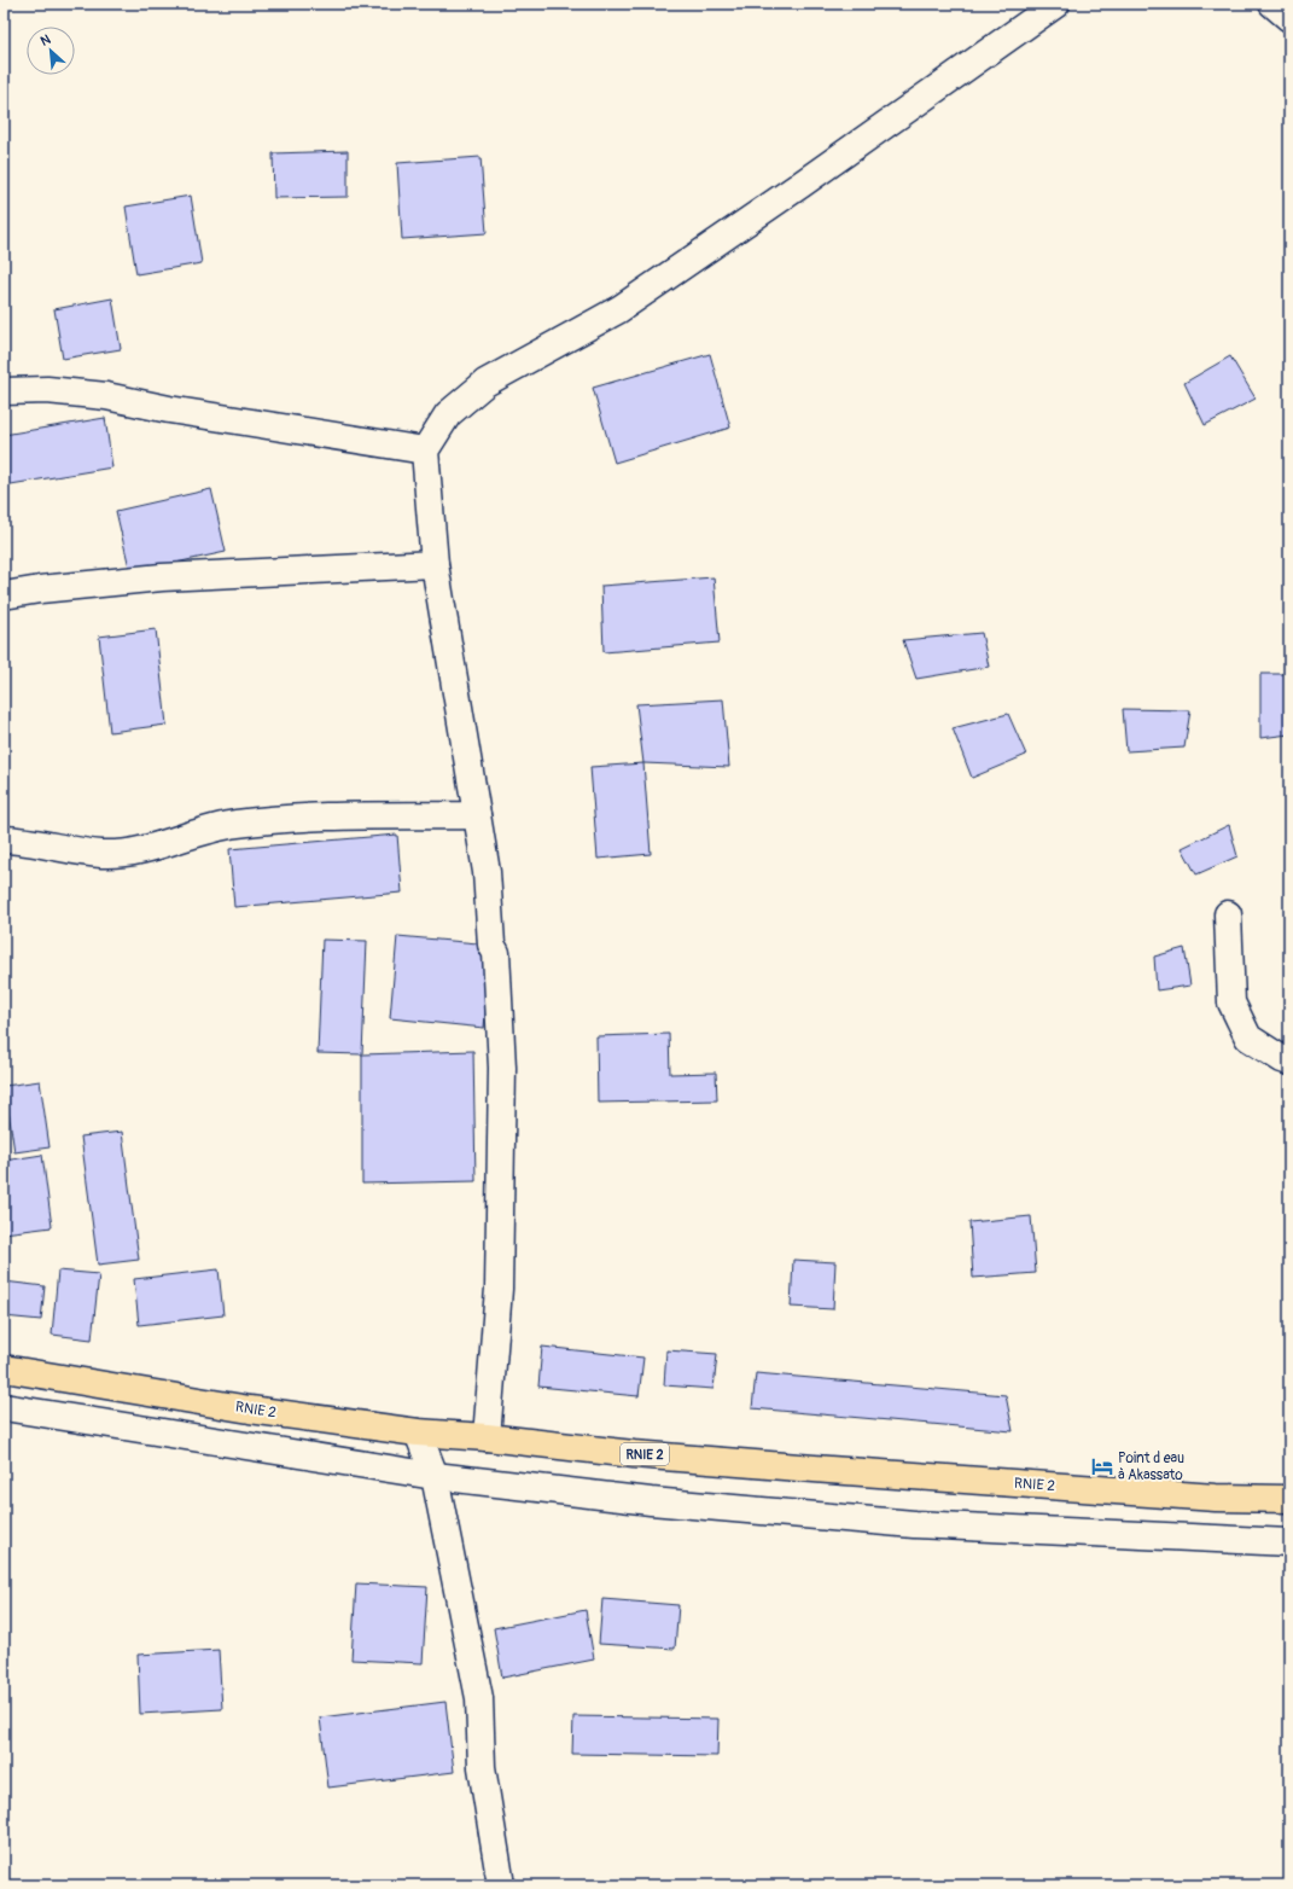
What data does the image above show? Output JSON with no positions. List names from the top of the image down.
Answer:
{
  "streets": {
    "highway": ["RNIE 2"]
  },
  "places": {
    "hotel": ["Point d eau à Akassato"]
  },
  "north": "top left"
}
